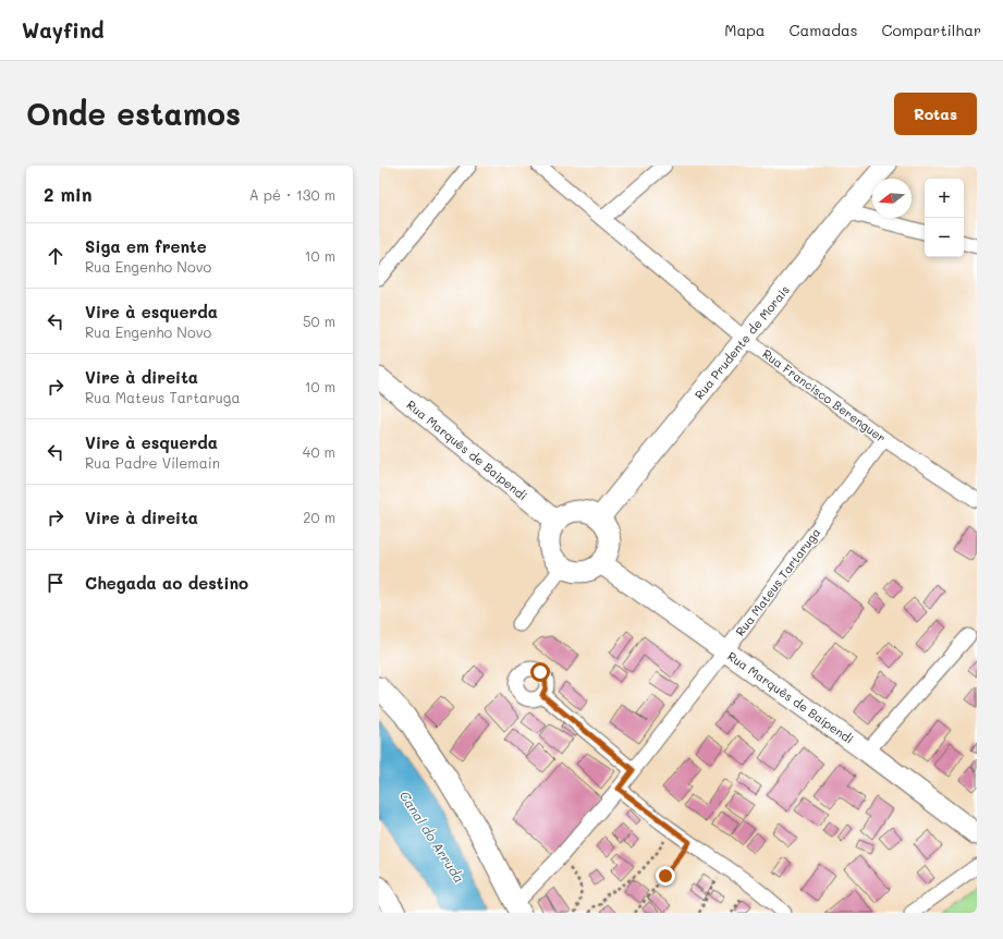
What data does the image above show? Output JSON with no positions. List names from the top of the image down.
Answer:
{
  "streets": {
    "street": [
      "Rua Prudente de Morais",
      "Rua Francisco Berenguer",
      "Rua Marquês de Baipendi",
      "Rua Mateus Tartaruga"
    ]
  },
  "crossings": [
    ["Rua Prudente de Morais", "Rua Francisco Berenguer"],
    ["Rua Prudente de Morais", "Rua Marquês de Baipendi"],
    ["Rua Francisco Berenguer", "Rua Mateus Tartaruga"],
    ["Rua Marquês de Baipendi", "Rua Mateus Tartaruga"]
  ],
  "water": ["Canal do Arruda"],
  "north": "left",
  "page": {
    "header": "Wayfind",
    "nav": ["Mapa", "Camadas", "Compartilhar"],
    "buttons": "Rotas",
    "title": "Onde estamos",
    "heading": ["2 min", "A pé · 130 m"],
    "map_buttons": ["+", "−"],
    "list": [
      ["Siga em frente", "Rua Engenho Novo", "10 m"],
      ["Vire à esquerda", "Rua Engenho Novo", "50 m"],
      ["Vire à direita", "Rua Mateus Tartaruga", "10 m"],
      ["Vire à esquerda", "Rua Padre Vilemain", "40 m"],
      ["Vire à direita", "20 m"],
      "Chegada ao destino"
    ]
  }
}
